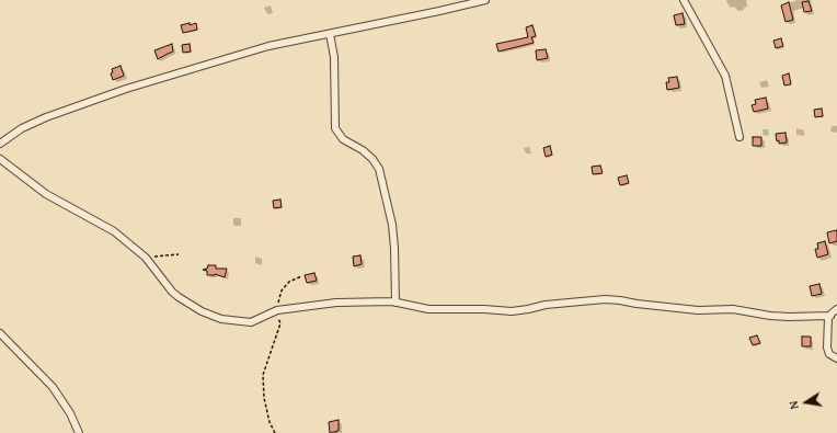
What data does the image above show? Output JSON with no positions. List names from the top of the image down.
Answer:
{
  "north": "left"
}
